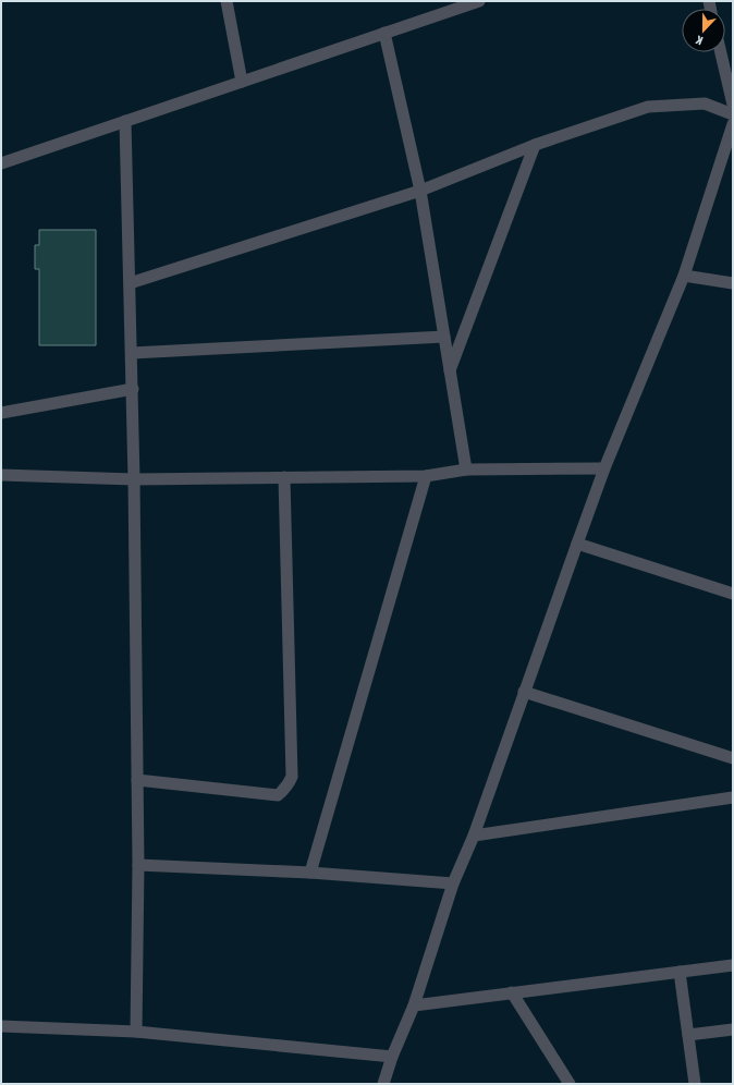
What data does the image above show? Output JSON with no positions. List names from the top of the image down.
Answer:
{
  "north": "bottom"
}
